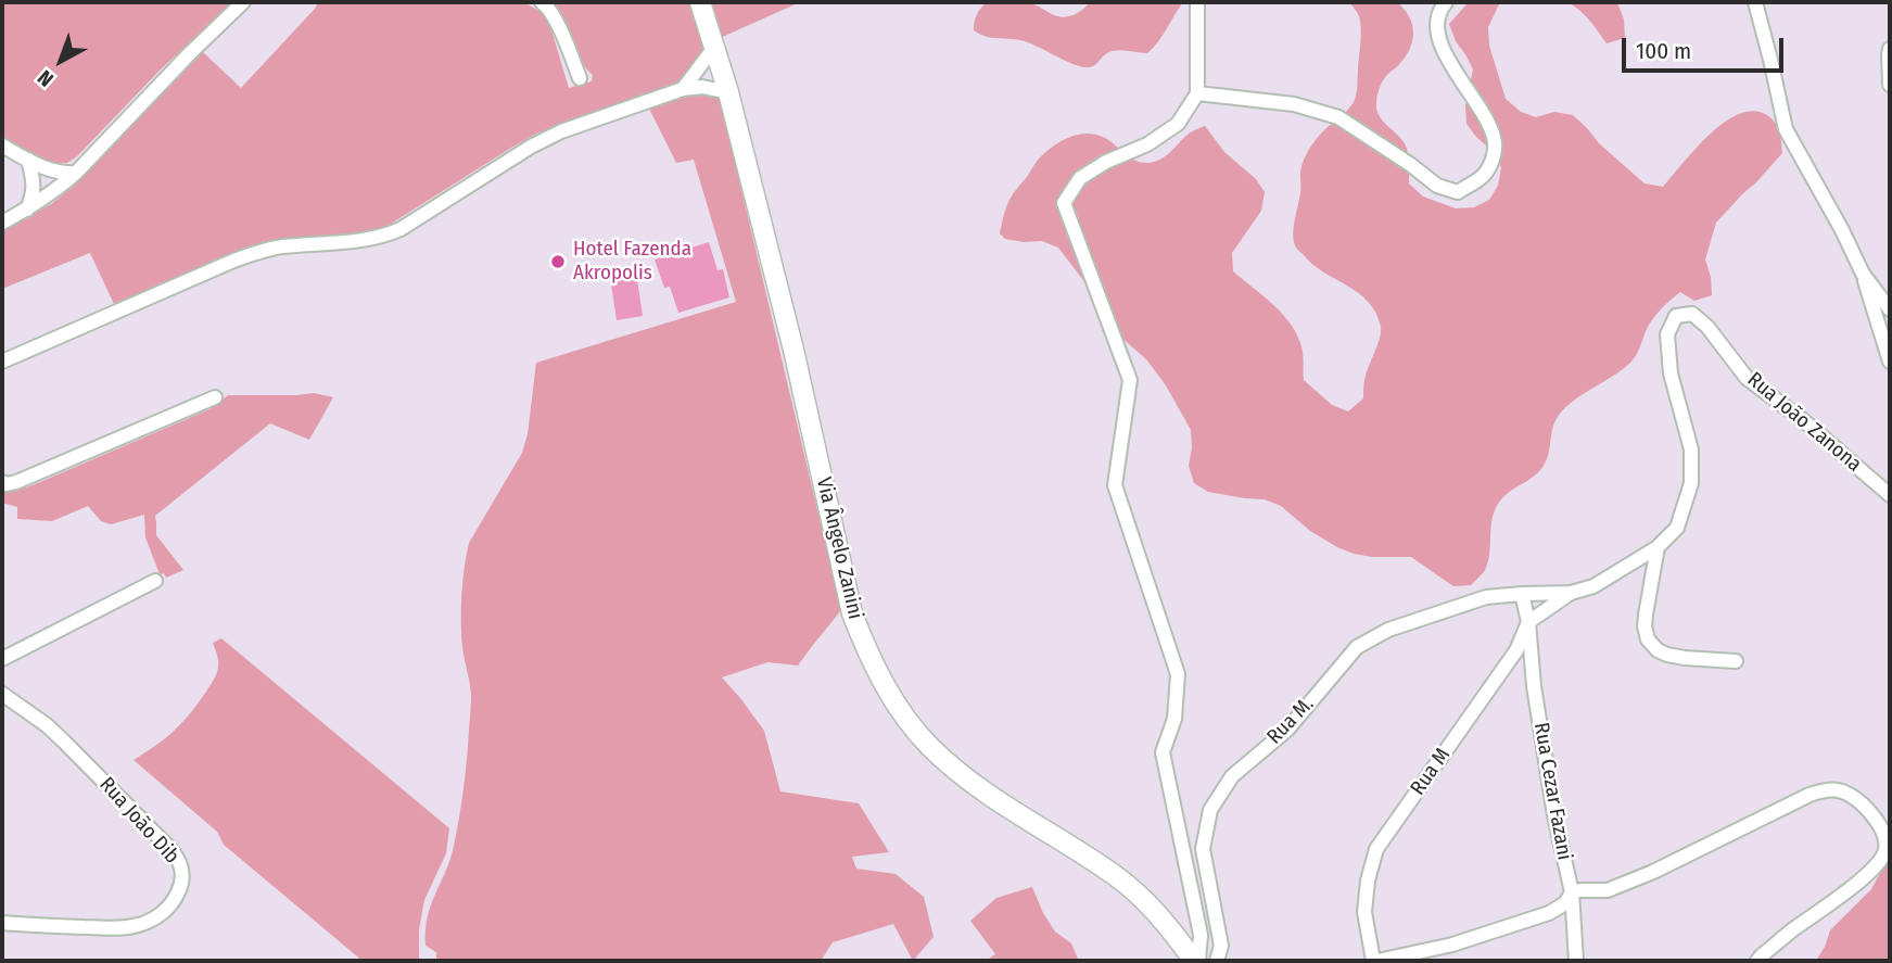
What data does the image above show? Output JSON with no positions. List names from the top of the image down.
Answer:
{
  "streets": {
    "street": [
      "Rua João Zanona",
      "Via Ângelo Zanini",
      "Rua M.",
      "Rua M",
      "Rua Cezar Fazani",
      "Rua João Dib"
    ]
  },
  "crossings": [
    ["Rua João Zanona", "Rua M."],
    ["Rua M", "Rua Cezar Fazani"]
  ],
  "places": ["Hotel Fazenda Akropolis"],
  "scale_bar": "100 m",
  "north": "bottom left"
}
